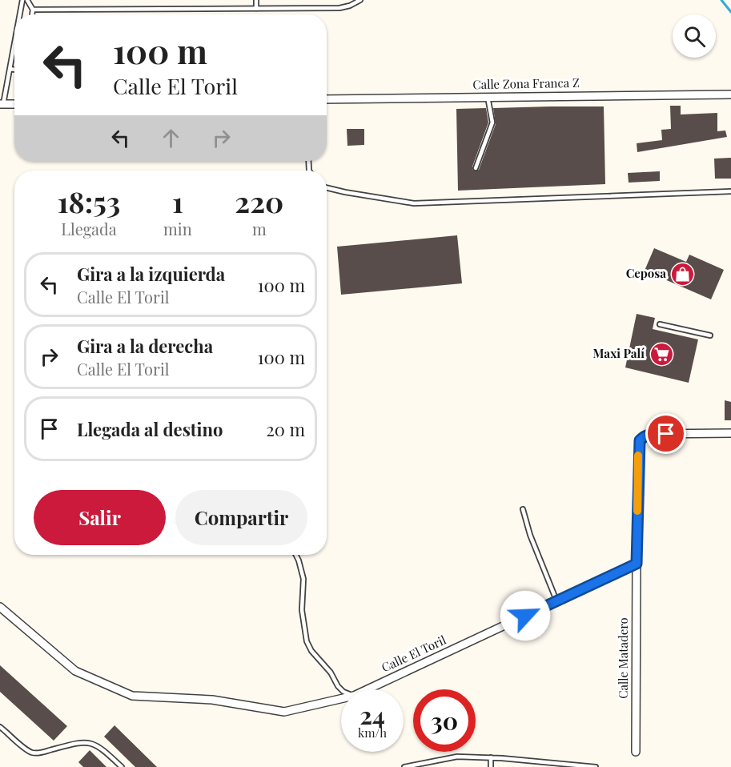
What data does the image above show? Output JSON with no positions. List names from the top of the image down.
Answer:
{
  "streets": {
    "street": ["Calle Zona Franca Z", "Calle El Toril", "Calle Matadero"]
  },
  "crossings": [
    ["Calle El Toril", "Calle Matadero"]
  ],
  "places": {
    "shop": ["Ceposa"],
    "supermarket": ["Maxi Palí"]
  },
  "page": {
    "turn": ["100 m", "Calle El Toril"],
    "eta": [
      "18:53",
      "Llegada",
      "1",
      "min",
      "220",
      "m"
    ],
    "list": [
      {
        "name": "Gira a la izquierda",
        "note": "Calle El Toril",
        "value": "100 m"
      },
      {
        "name": "Gira a la derecha",
        "note": "Calle El Toril",
        "value": "100 m"
      },
      {
        "name": "Llegada al destino",
        "value": "20 m"
      }
    ],
    "buttons": ["Salir", "Compartir"],
    "speed": "24 km/h",
    "limit": "30"
  }
}
